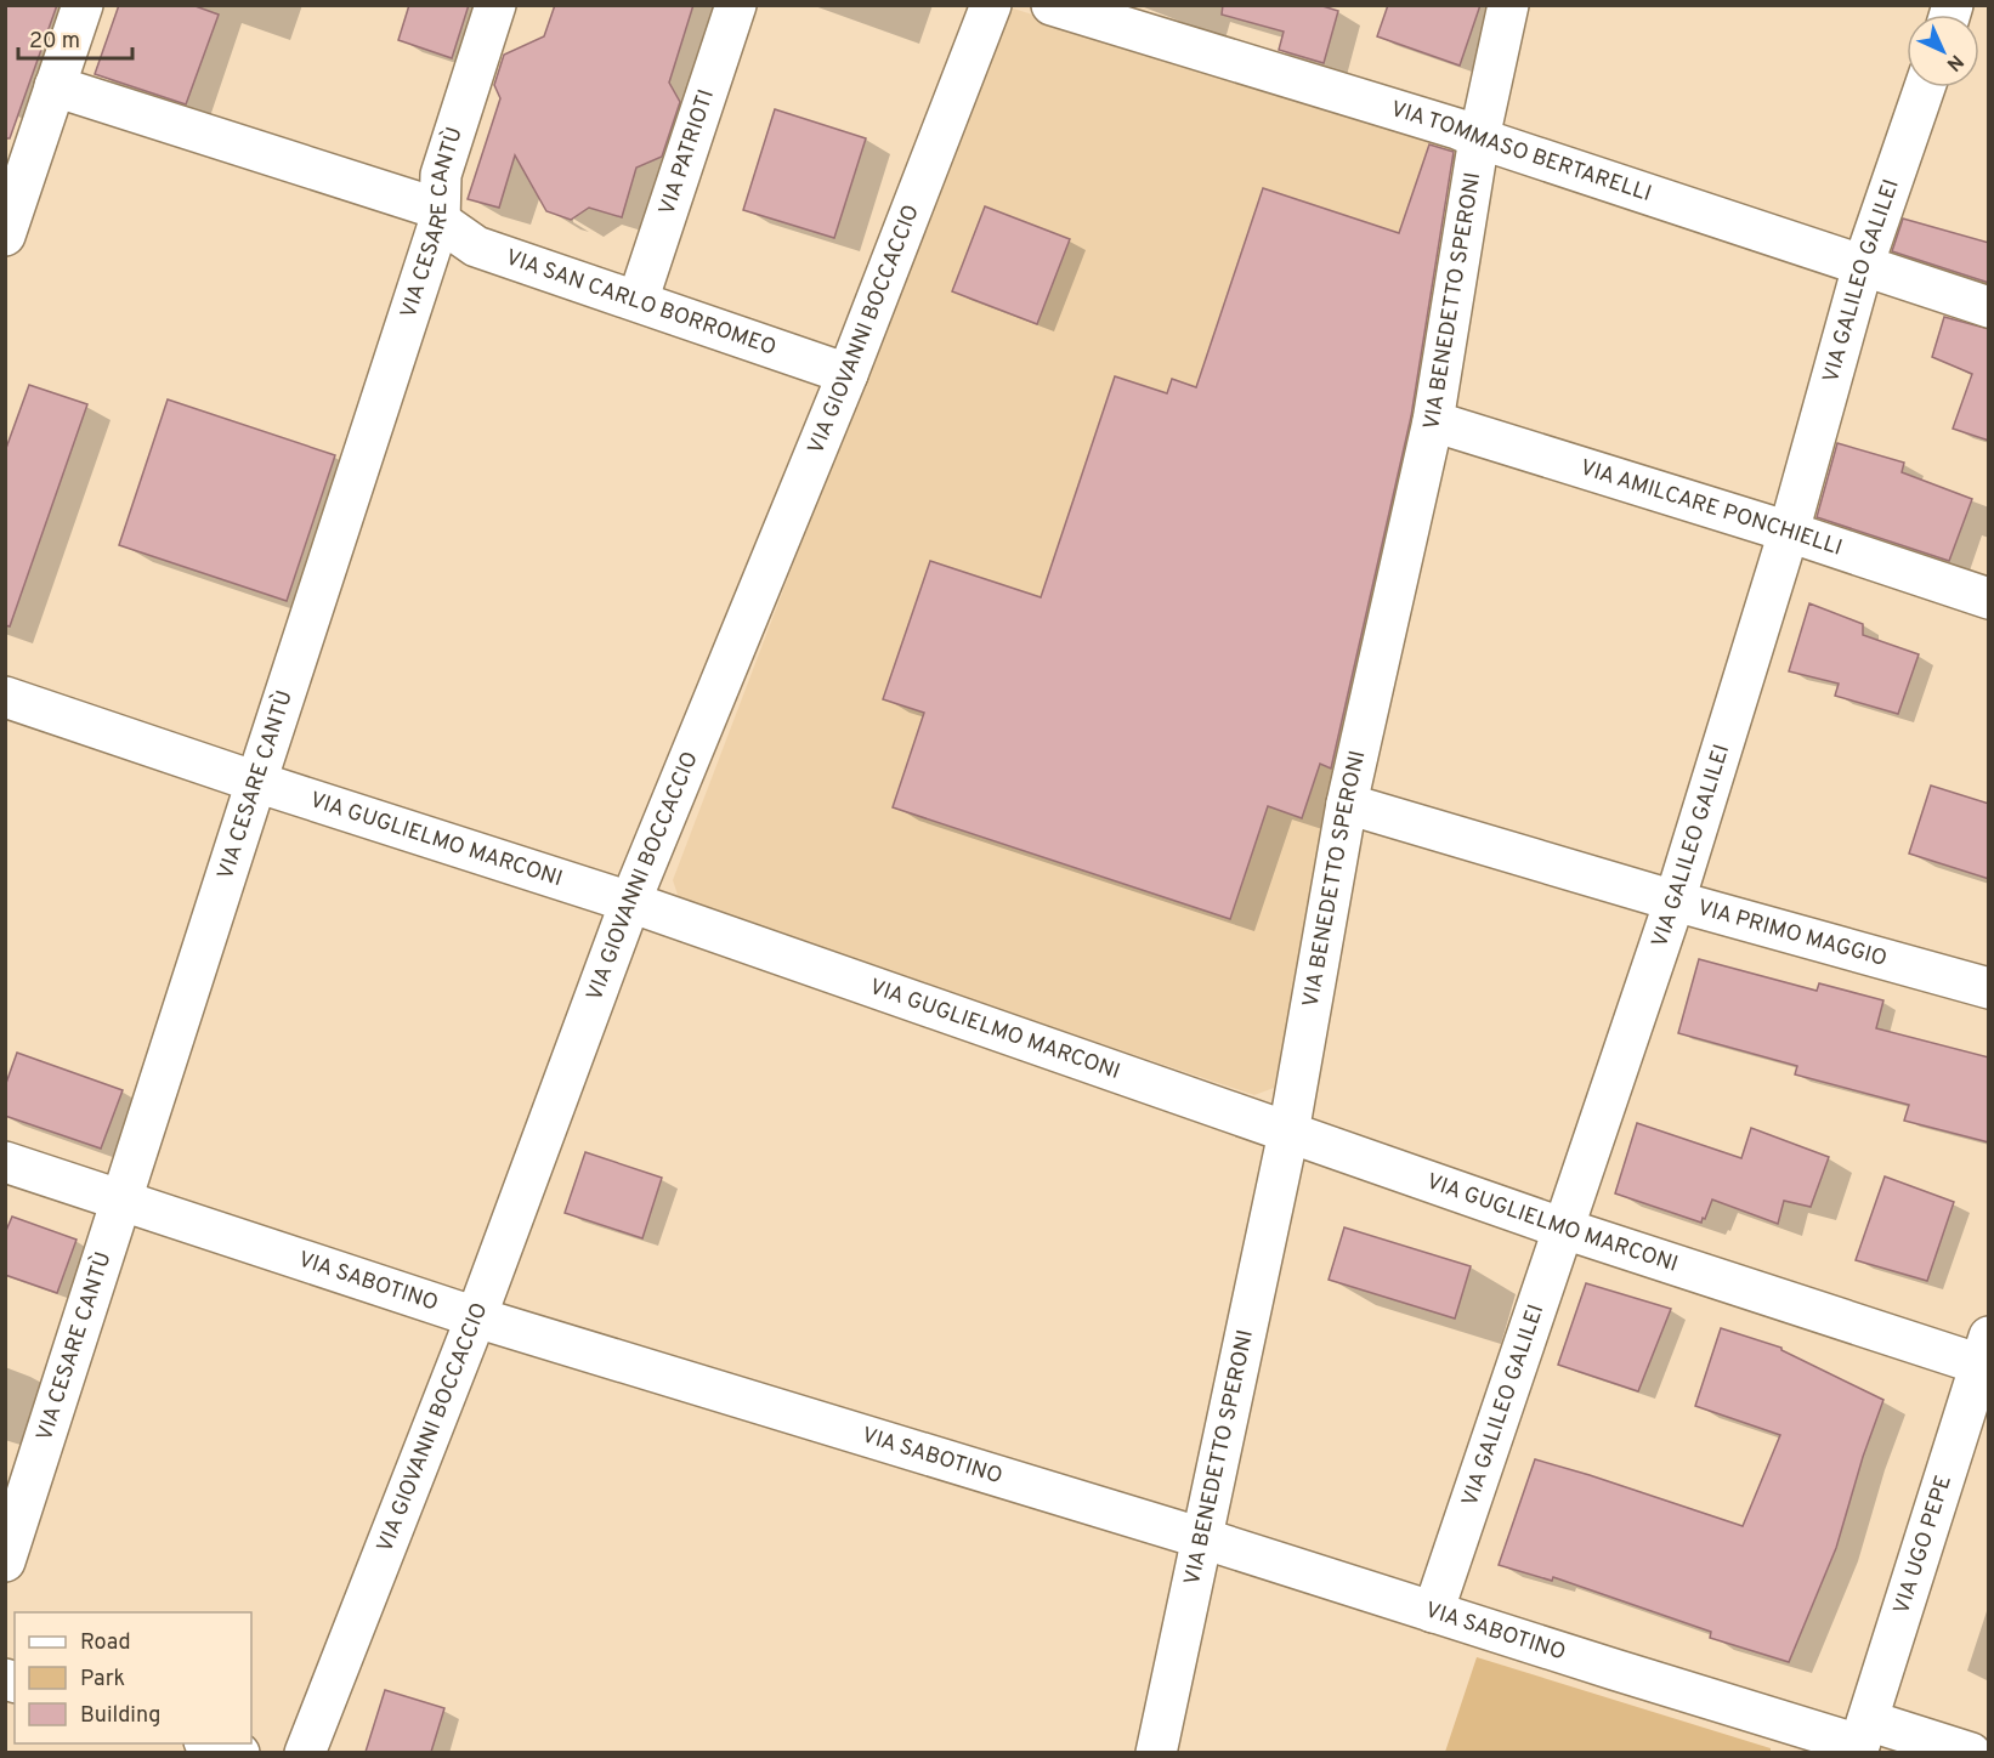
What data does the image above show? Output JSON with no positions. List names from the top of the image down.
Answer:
{
  "streets": {
    "street": [
      "VIA TOMMASO BERTARELLI",
      "VIA PATRIOTI",
      "VIA CESARE CANTÙ",
      "VIA GALILEO GALILEI",
      "VIA BENEDETTO SPERONI",
      "VIA SAN CARLO BORROMEO",
      "VIA GIOVANNI BOCCACCIO",
      "VIA AMILCARE PONCHIELLI",
      "VIA GUGLIELMO MARCONI",
      "VIA PRIMO MAGGIO",
      "VIA SABOTINO",
      "VIA UGO PEPE"
    ]
  },
  "crossings": [
    ["VIA TOMMASO BERTARELLI", "VIA GALILEO GALILEI"],
    ["VIA TOMMASO BERTARELLI", "VIA BENEDETTO SPERONI"],
    ["VIA PATRIOTI", "VIA SAN CARLO BORROMEO"],
    ["VIA CESARE CANTÙ", "VIA SAN CARLO BORROMEO"],
    ["VIA CESARE CANTÙ", "VIA GUGLIELMO MARCONI"],
    ["VIA CESARE CANTÙ", "VIA SABOTINO"],
    ["VIA GALILEO GALILEI", "VIA AMILCARE PONCHIELLI"],
    ["VIA GALILEO GALILEI", "VIA GUGLIELMO MARCONI"],
    ["VIA GALILEO GALILEI", "VIA PRIMO MAGGIO"],
    ["VIA GALILEO GALILEI", "VIA SABOTINO"],
    ["VIA BENEDETTO SPERONI", "VIA AMILCARE PONCHIELLI"],
    ["VIA BENEDETTO SPERONI", "VIA GUGLIELMO MARCONI"],
    ["VIA BENEDETTO SPERONI", "VIA PRIMO MAGGIO"],
    ["VIA BENEDETTO SPERONI", "VIA SABOTINO"],
    ["VIA SAN CARLO BORROMEO", "VIA GIOVANNI BOCCACCIO"],
    ["VIA GIOVANNI BOCCACCIO", "VIA GUGLIELMO MARCONI"],
    ["VIA GIOVANNI BOCCACCIO", "VIA SABOTINO"],
    ["VIA GUGLIELMO MARCONI", "VIA UGO PEPE"],
    ["VIA SABOTINO", "VIA UGO PEPE"]
  ],
  "legend": ["Road", "Park", "Building"],
  "scale_bar": "20 m",
  "north": "bottom right"
}
